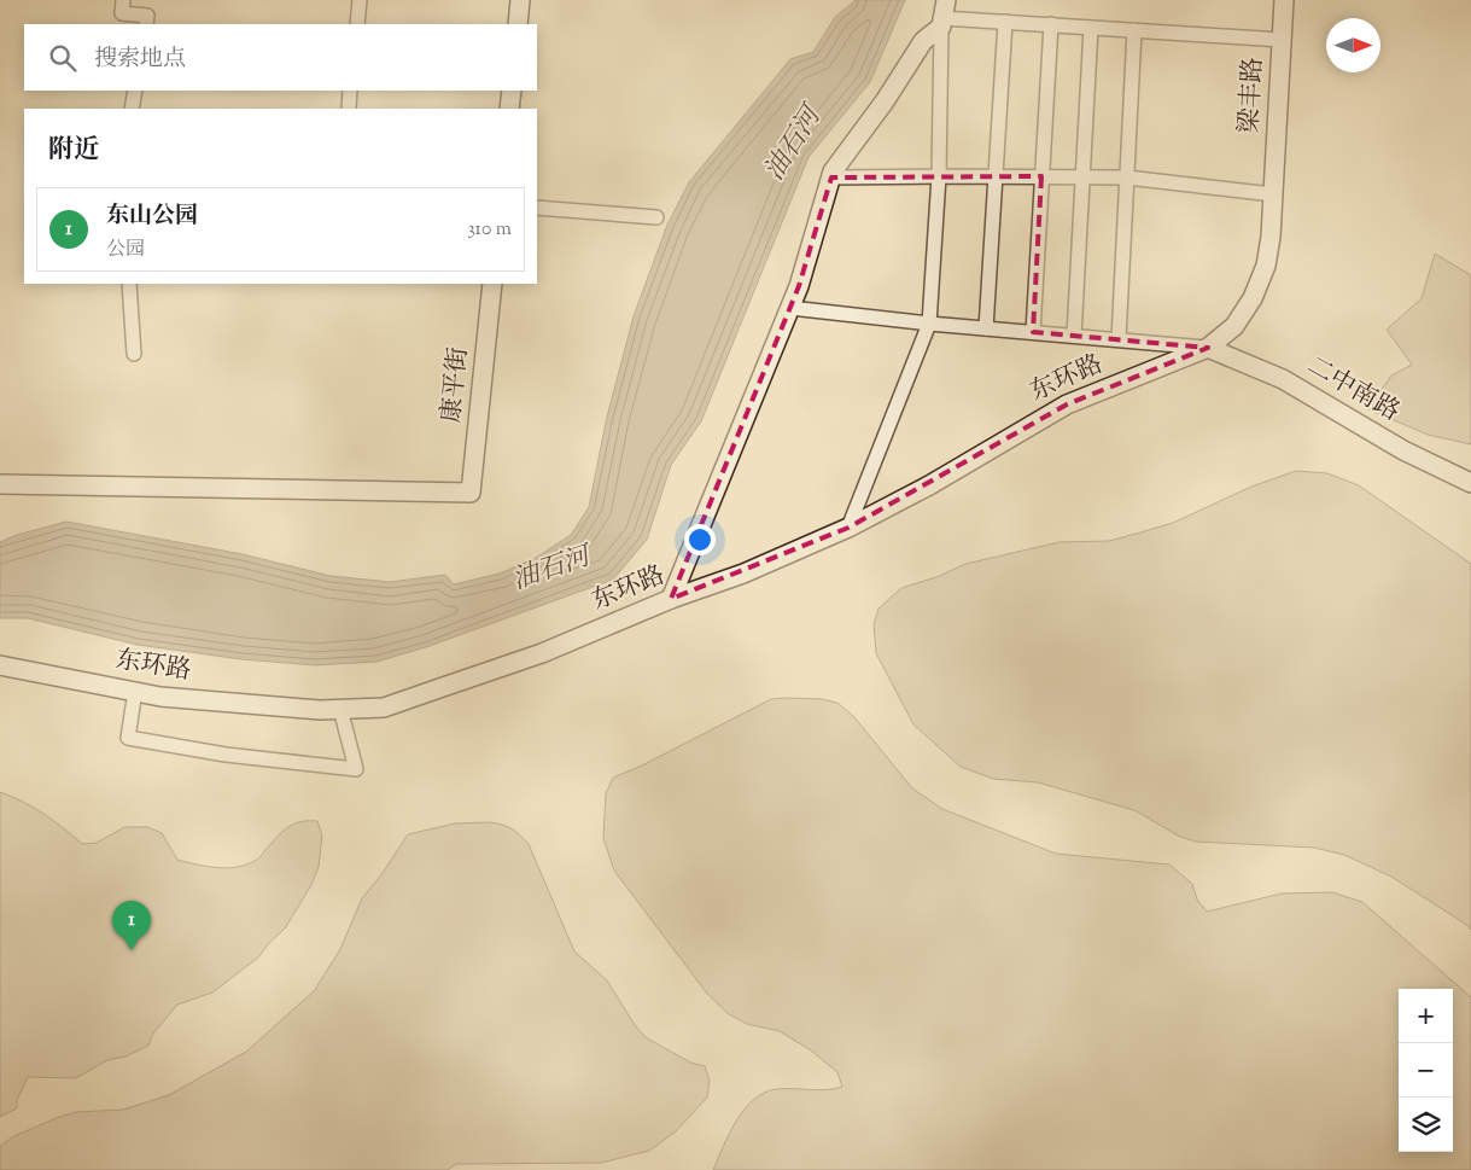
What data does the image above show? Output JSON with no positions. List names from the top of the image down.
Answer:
{
  "streets": {
    "street": [
      "梁丰路",
      "东环路",
      "康平街",
      "二中南路"
    ]
  },
  "crossings": [
    ["梁丰路", "东环路"],
    ["东环路", "二中南路"]
  ],
  "water": ["油石河"],
  "north": "right",
  "page": {
    "search": "搜索地点",
    "heading": "附近",
    "list": [
      {
        "mark": "1",
        "name": "东山公园",
        "note": "公园",
        "value": "310 m"
      }
    ],
    "pins": "1",
    "map_buttons": ["+", "−"]
  }
}
